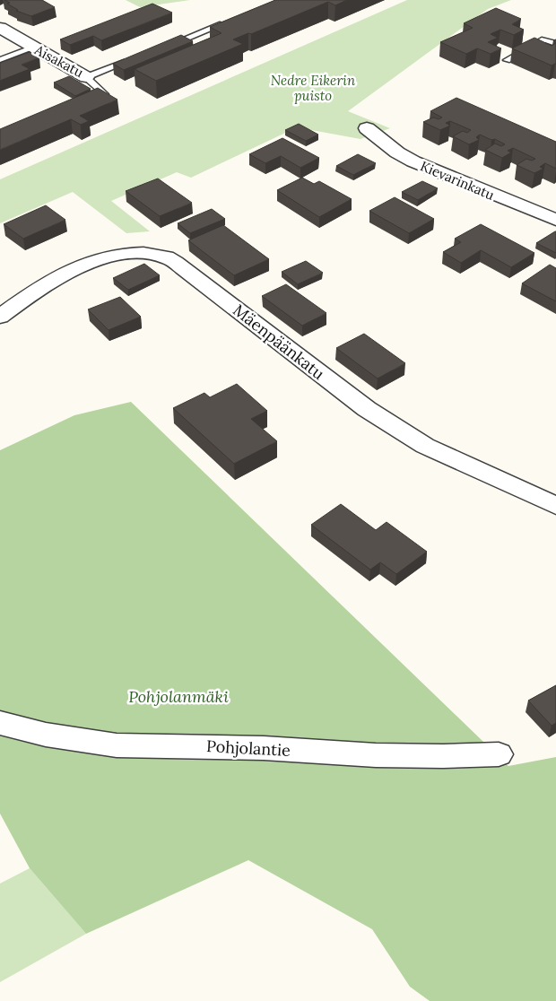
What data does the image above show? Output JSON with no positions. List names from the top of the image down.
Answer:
{
  "streets": {
    "street": [
      "Aisakatu",
      "Kievarinkatu",
      "Mäenpäänkatu",
      "Pohjolantie"
    ]
  },
  "parks": ["Nedre Eikerin puisto", "Pohjolanmäki"]
}
